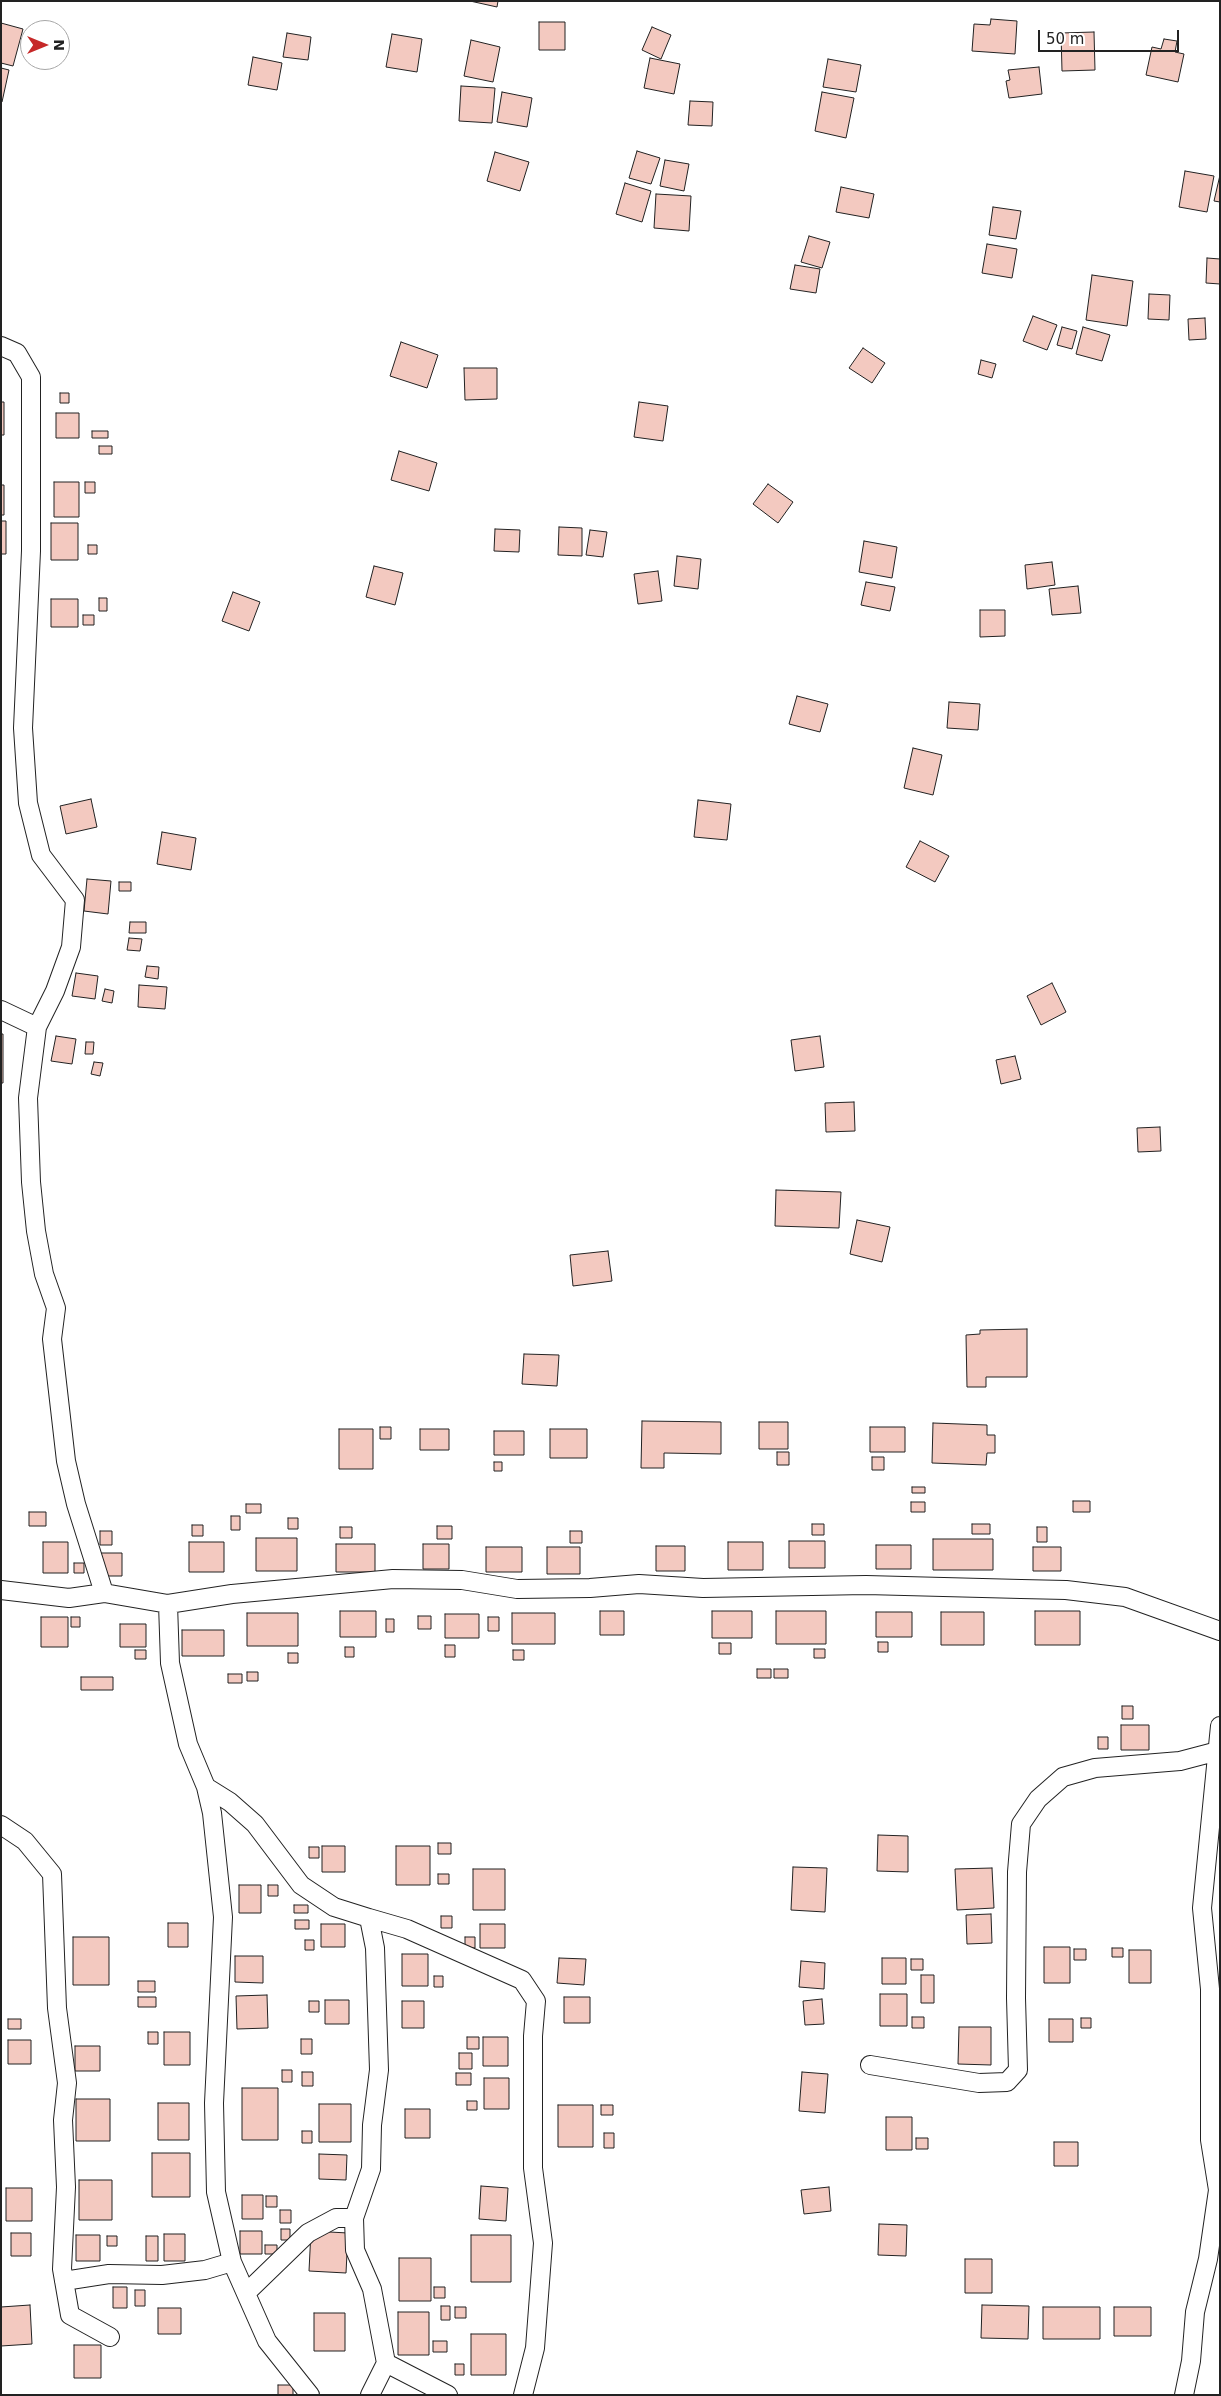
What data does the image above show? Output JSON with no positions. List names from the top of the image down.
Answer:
{
  "scale_bar": "50 m",
  "north": "right"
}
